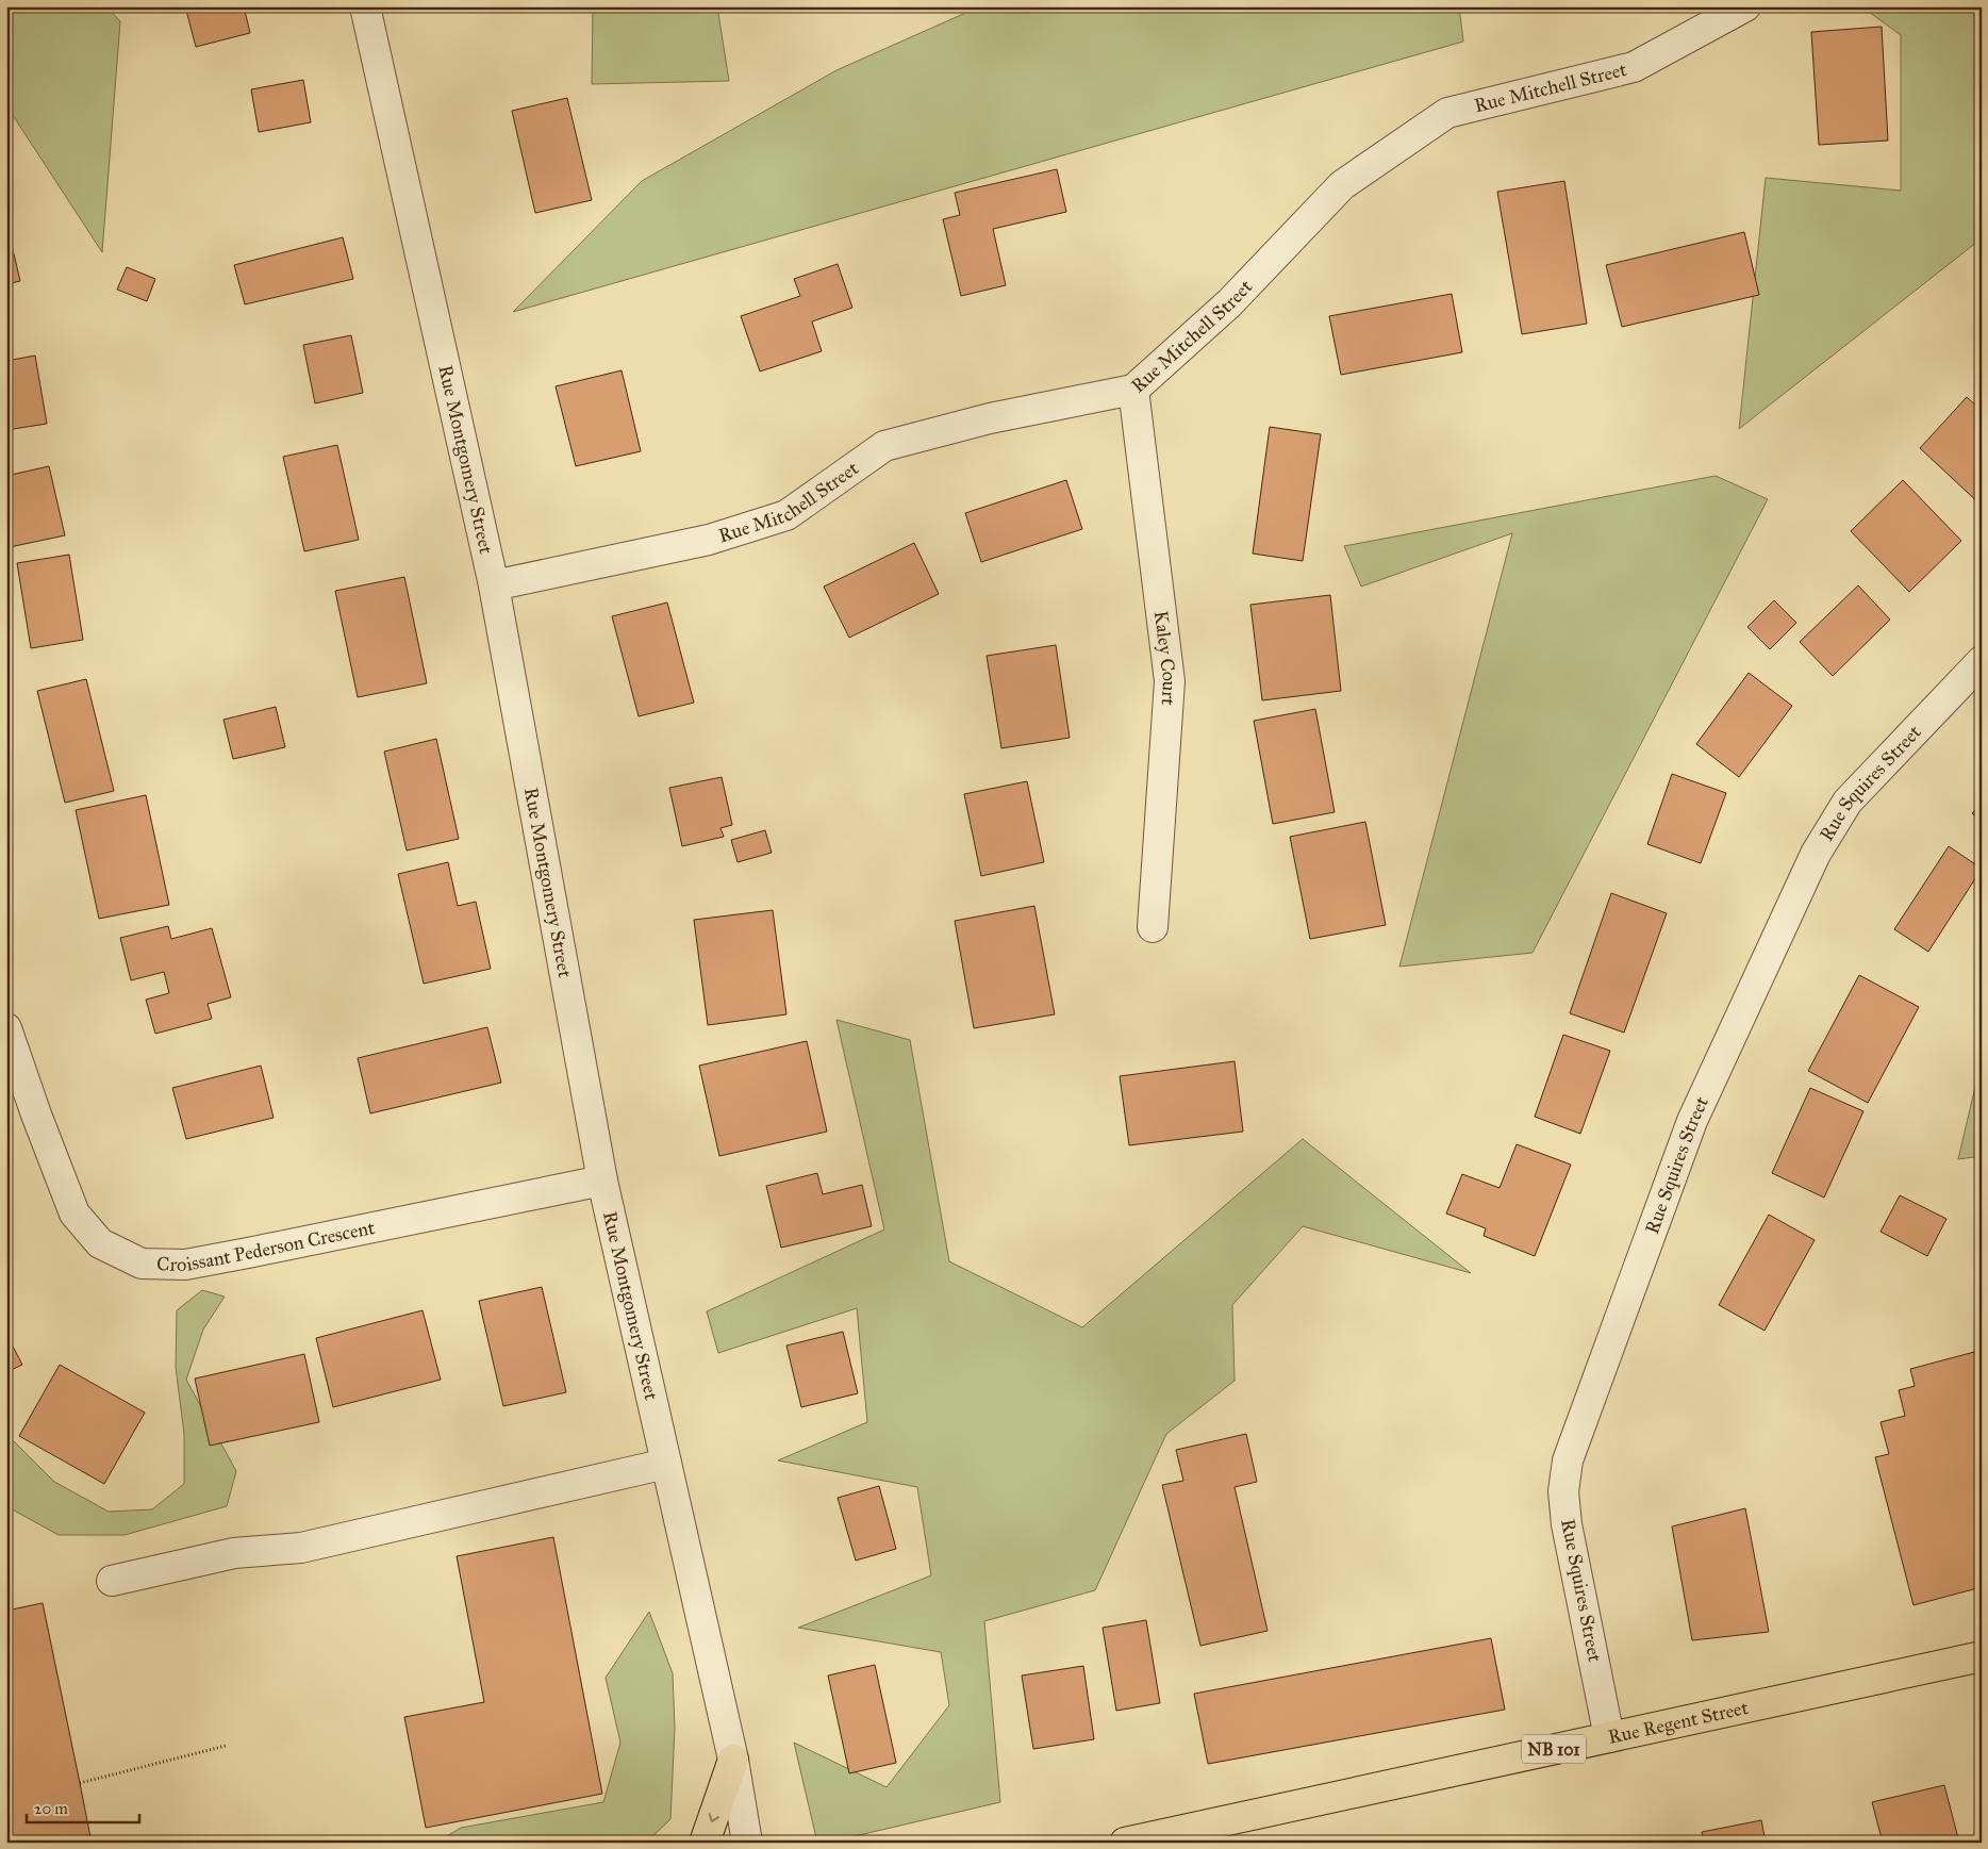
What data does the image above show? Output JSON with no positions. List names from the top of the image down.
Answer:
{
  "streets": {
    "main road": ["Rue Regent Street", "NB 101"],
    "street": [
      "Rue Mitchell Street",
      "Rue Montgomery Street",
      "Kaley Court",
      "Rue Squires Street",
      "Croissant Pederson Crescent"
    ]
  },
  "crossings": [
    ["Rue Mitchell Street", "Rue Montgomery Street"],
    ["Rue Mitchell Street", "Kaley Court"],
    ["Rue Montgomery Street", "Croissant Pederson Crescent"],
    ["Rue Squires Street", "Rue Regent Street"]
  ],
  "scale_bar": "20 m"
}
